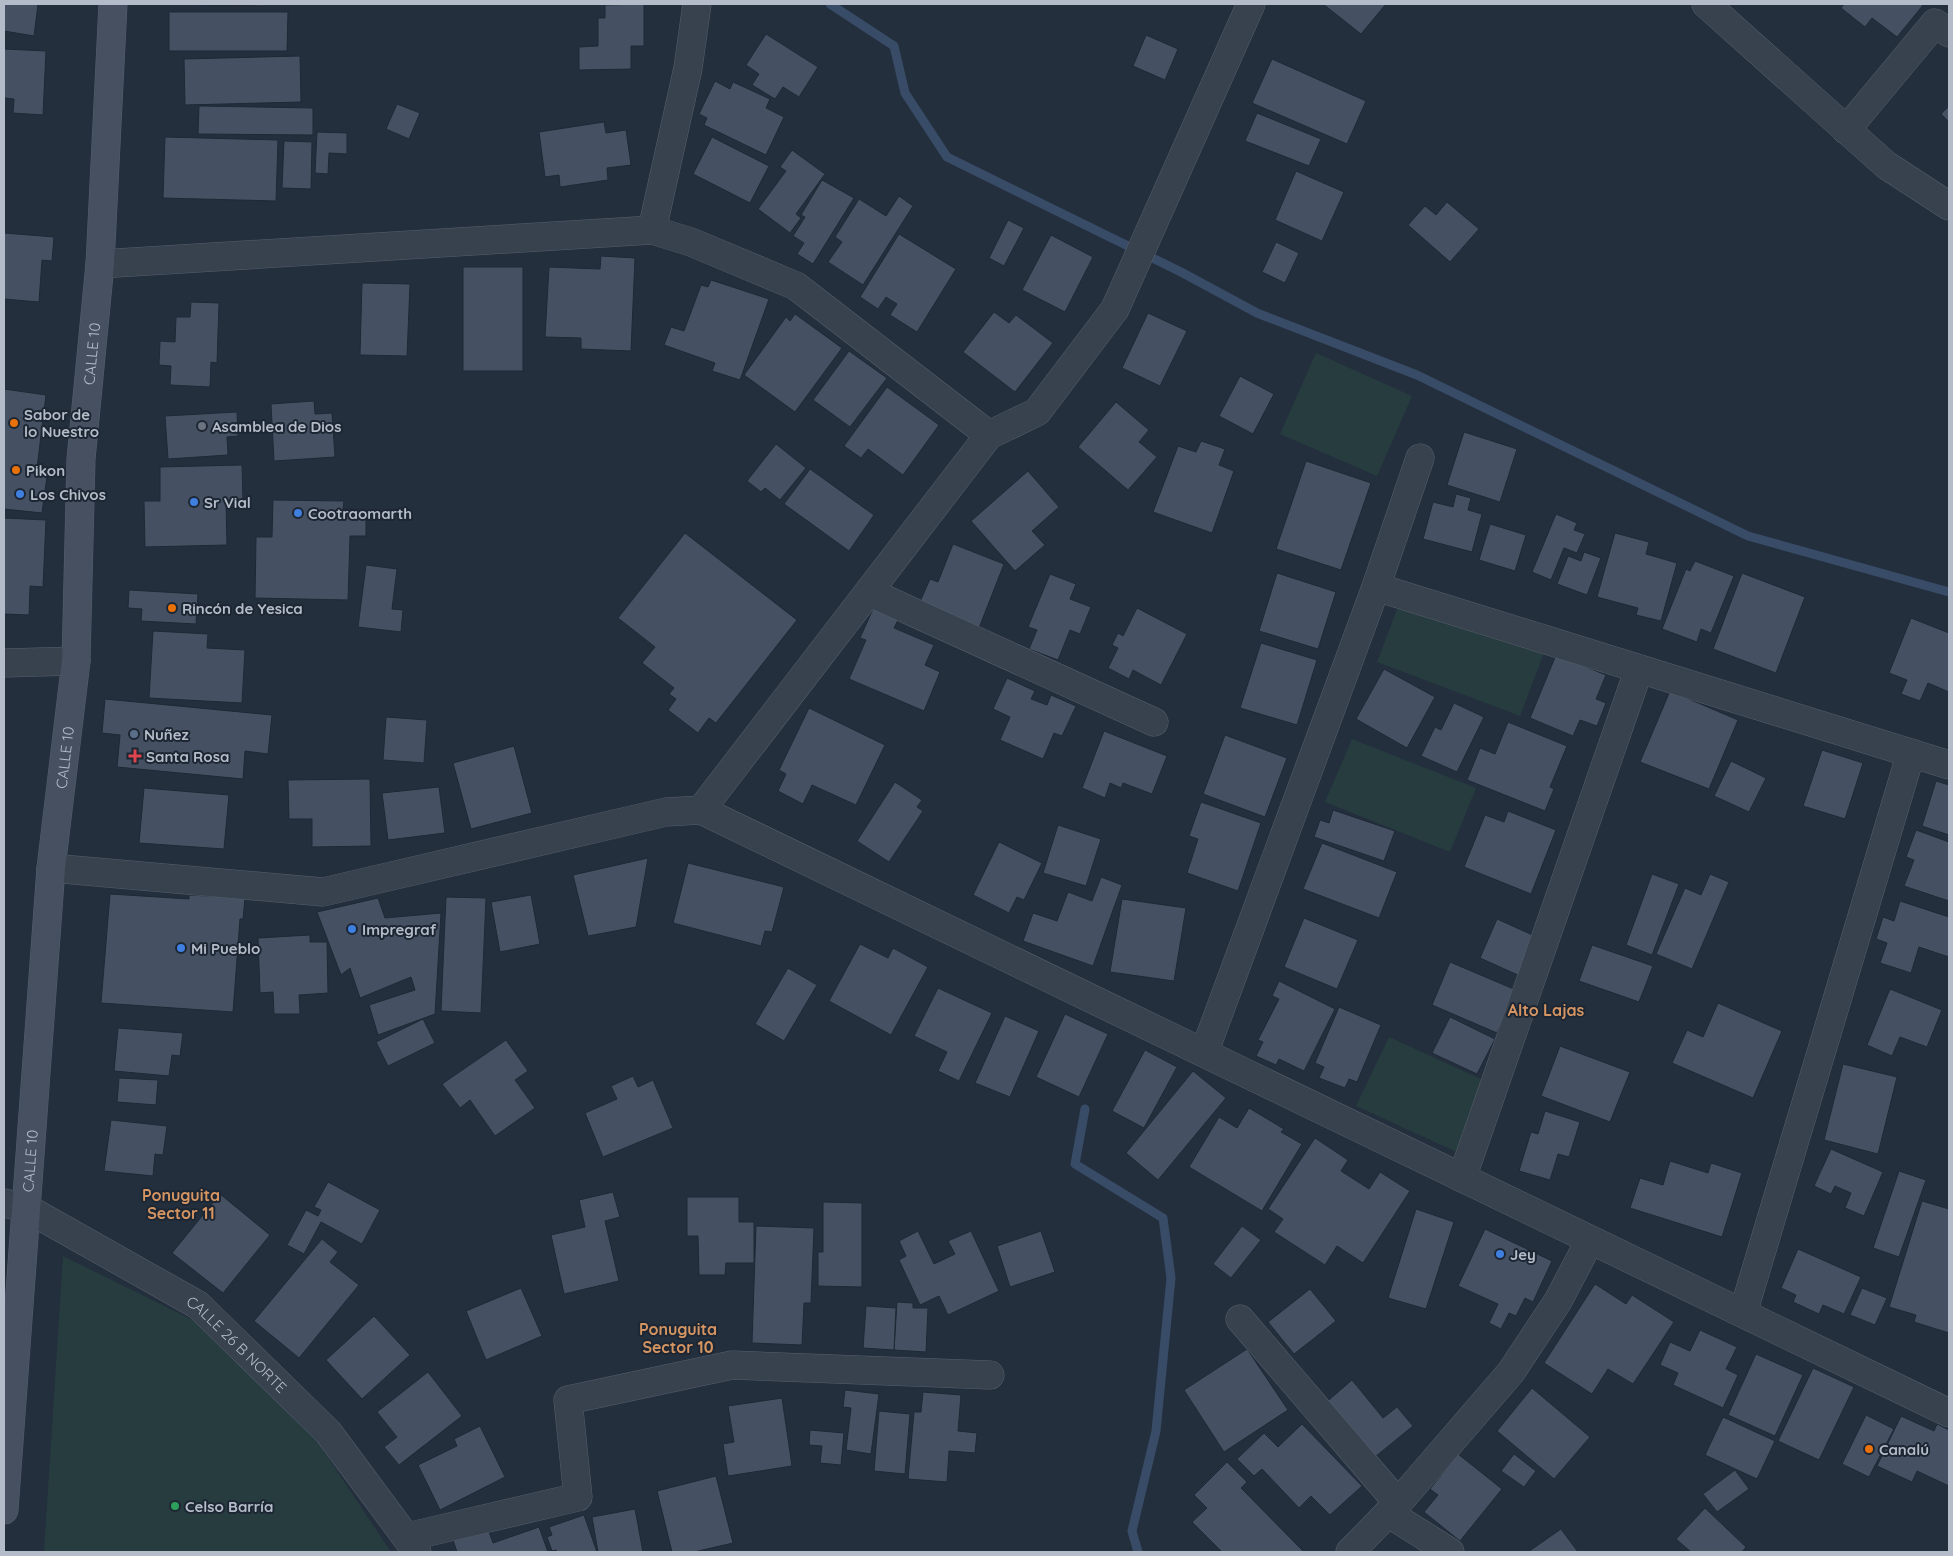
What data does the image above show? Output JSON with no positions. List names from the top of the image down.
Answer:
{
  "streets": {
    "main road": ["CALLE 10"],
    "street": ["CALLE 26 B NORTE"]
  },
  "crossings": [
    ["CALLE 10", "CALLE 26 B NORTE"]
  ],
  "districts": ["Alto Lajas", "Ponuguita Sector 11", "Ponuguita Sector 10"],
  "places": {
    "other": [
      "Sabor de lo Nuestro",
      "Asamblea de Dios",
      "Pikon",
      "Los Chivos",
      "Sr Vial",
      "Cootraomarth",
      "Rincón de Yesica",
      "Nuñez",
      "Impregraf",
      "Mi Pueblo",
      "Jey",
      "Canalú",
      "Celso Barría"
    ],
    "health": ["Santa Rosa"]
  }
}
